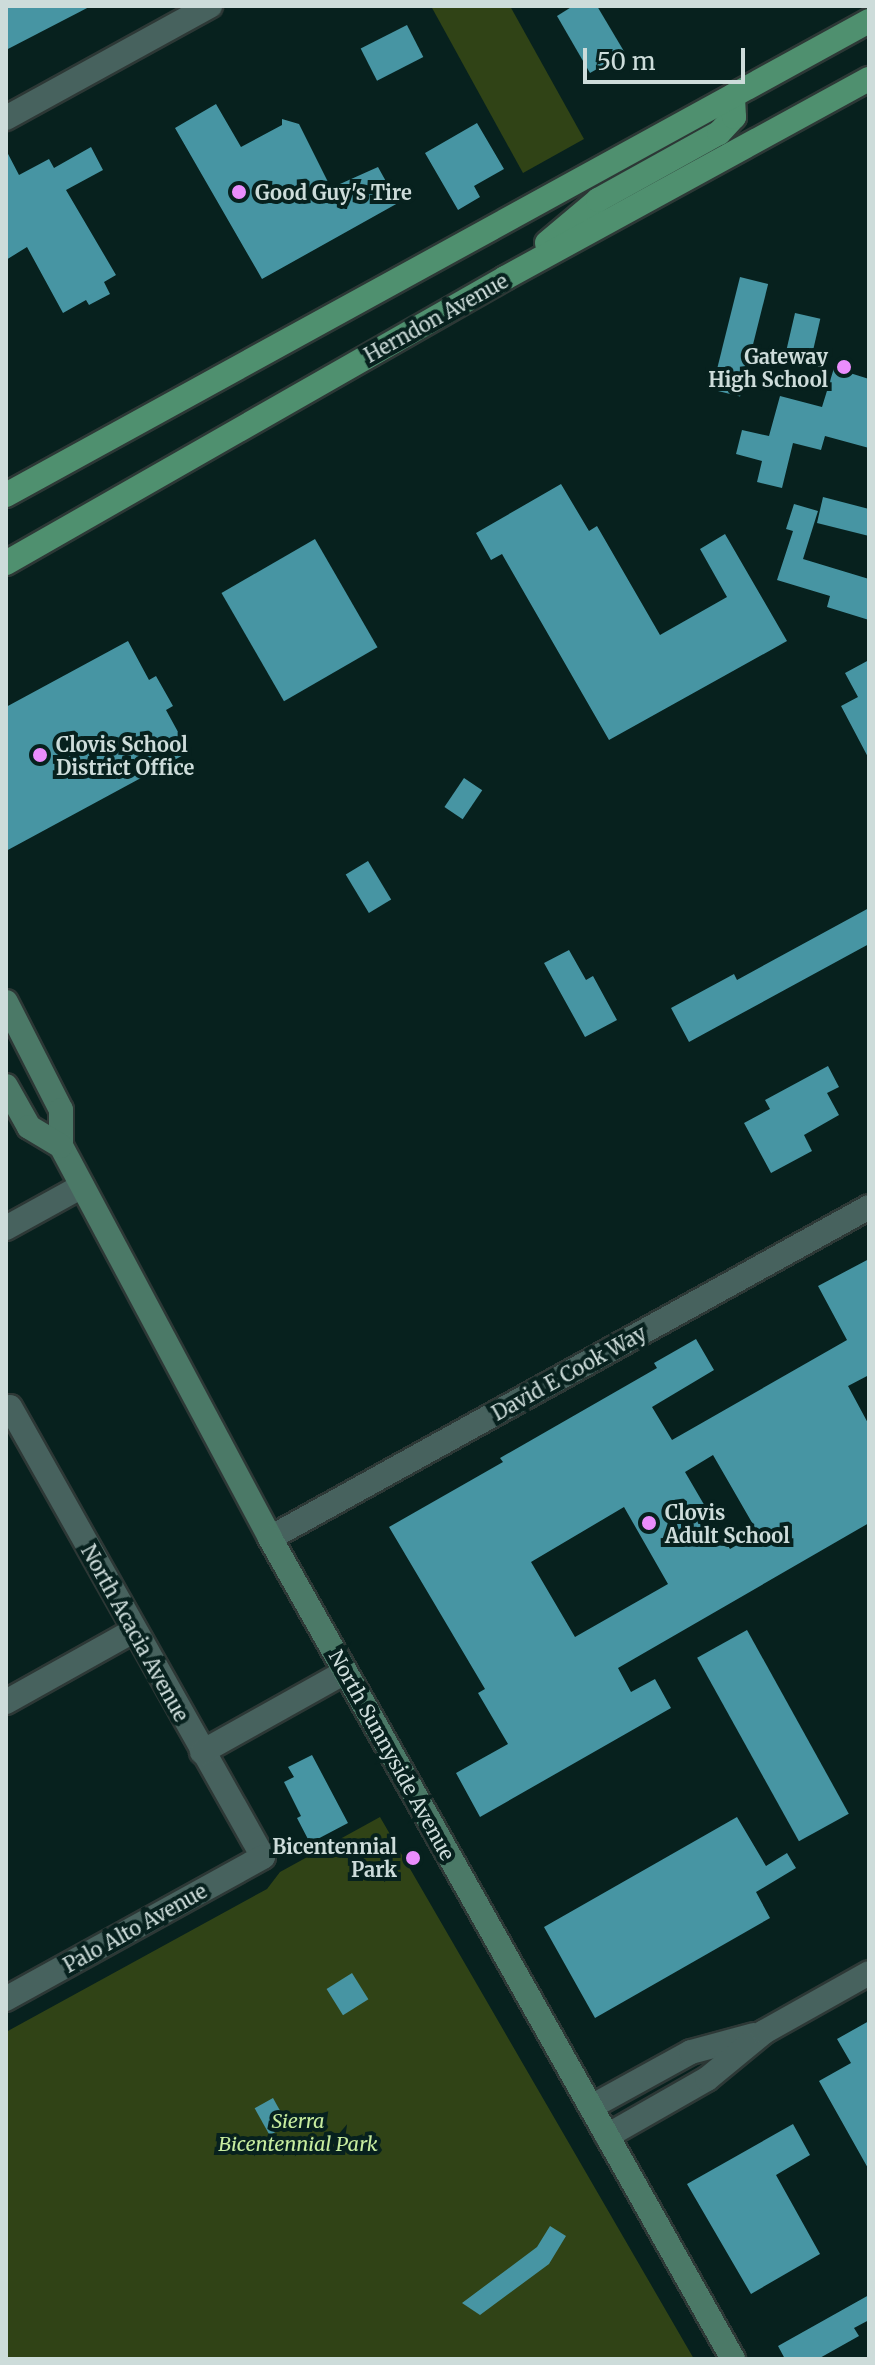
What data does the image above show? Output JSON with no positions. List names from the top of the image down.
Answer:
{
  "streets": {
    "main road": ["Herndon Avenue", "North Sunnyside Avenue"],
    "street": ["David E Cook Way", "North Acacia Avenue", "Palo Alto Avenue"]
  },
  "crossings": [
    ["David E Cook Way", "North Sunnyside Avenue"],
    ["North Acacia Avenue", "Palo Alto Avenue"]
  ],
  "parks": ["Sierra Bicentennial Park"],
  "places": [
    "Good Guy's Tire",
    "Gateway High School",
    "Clovis School District Office",
    "Clovis Adult School",
    "Bicentennial Park"
  ],
  "scale_bar": "50 m"
}
